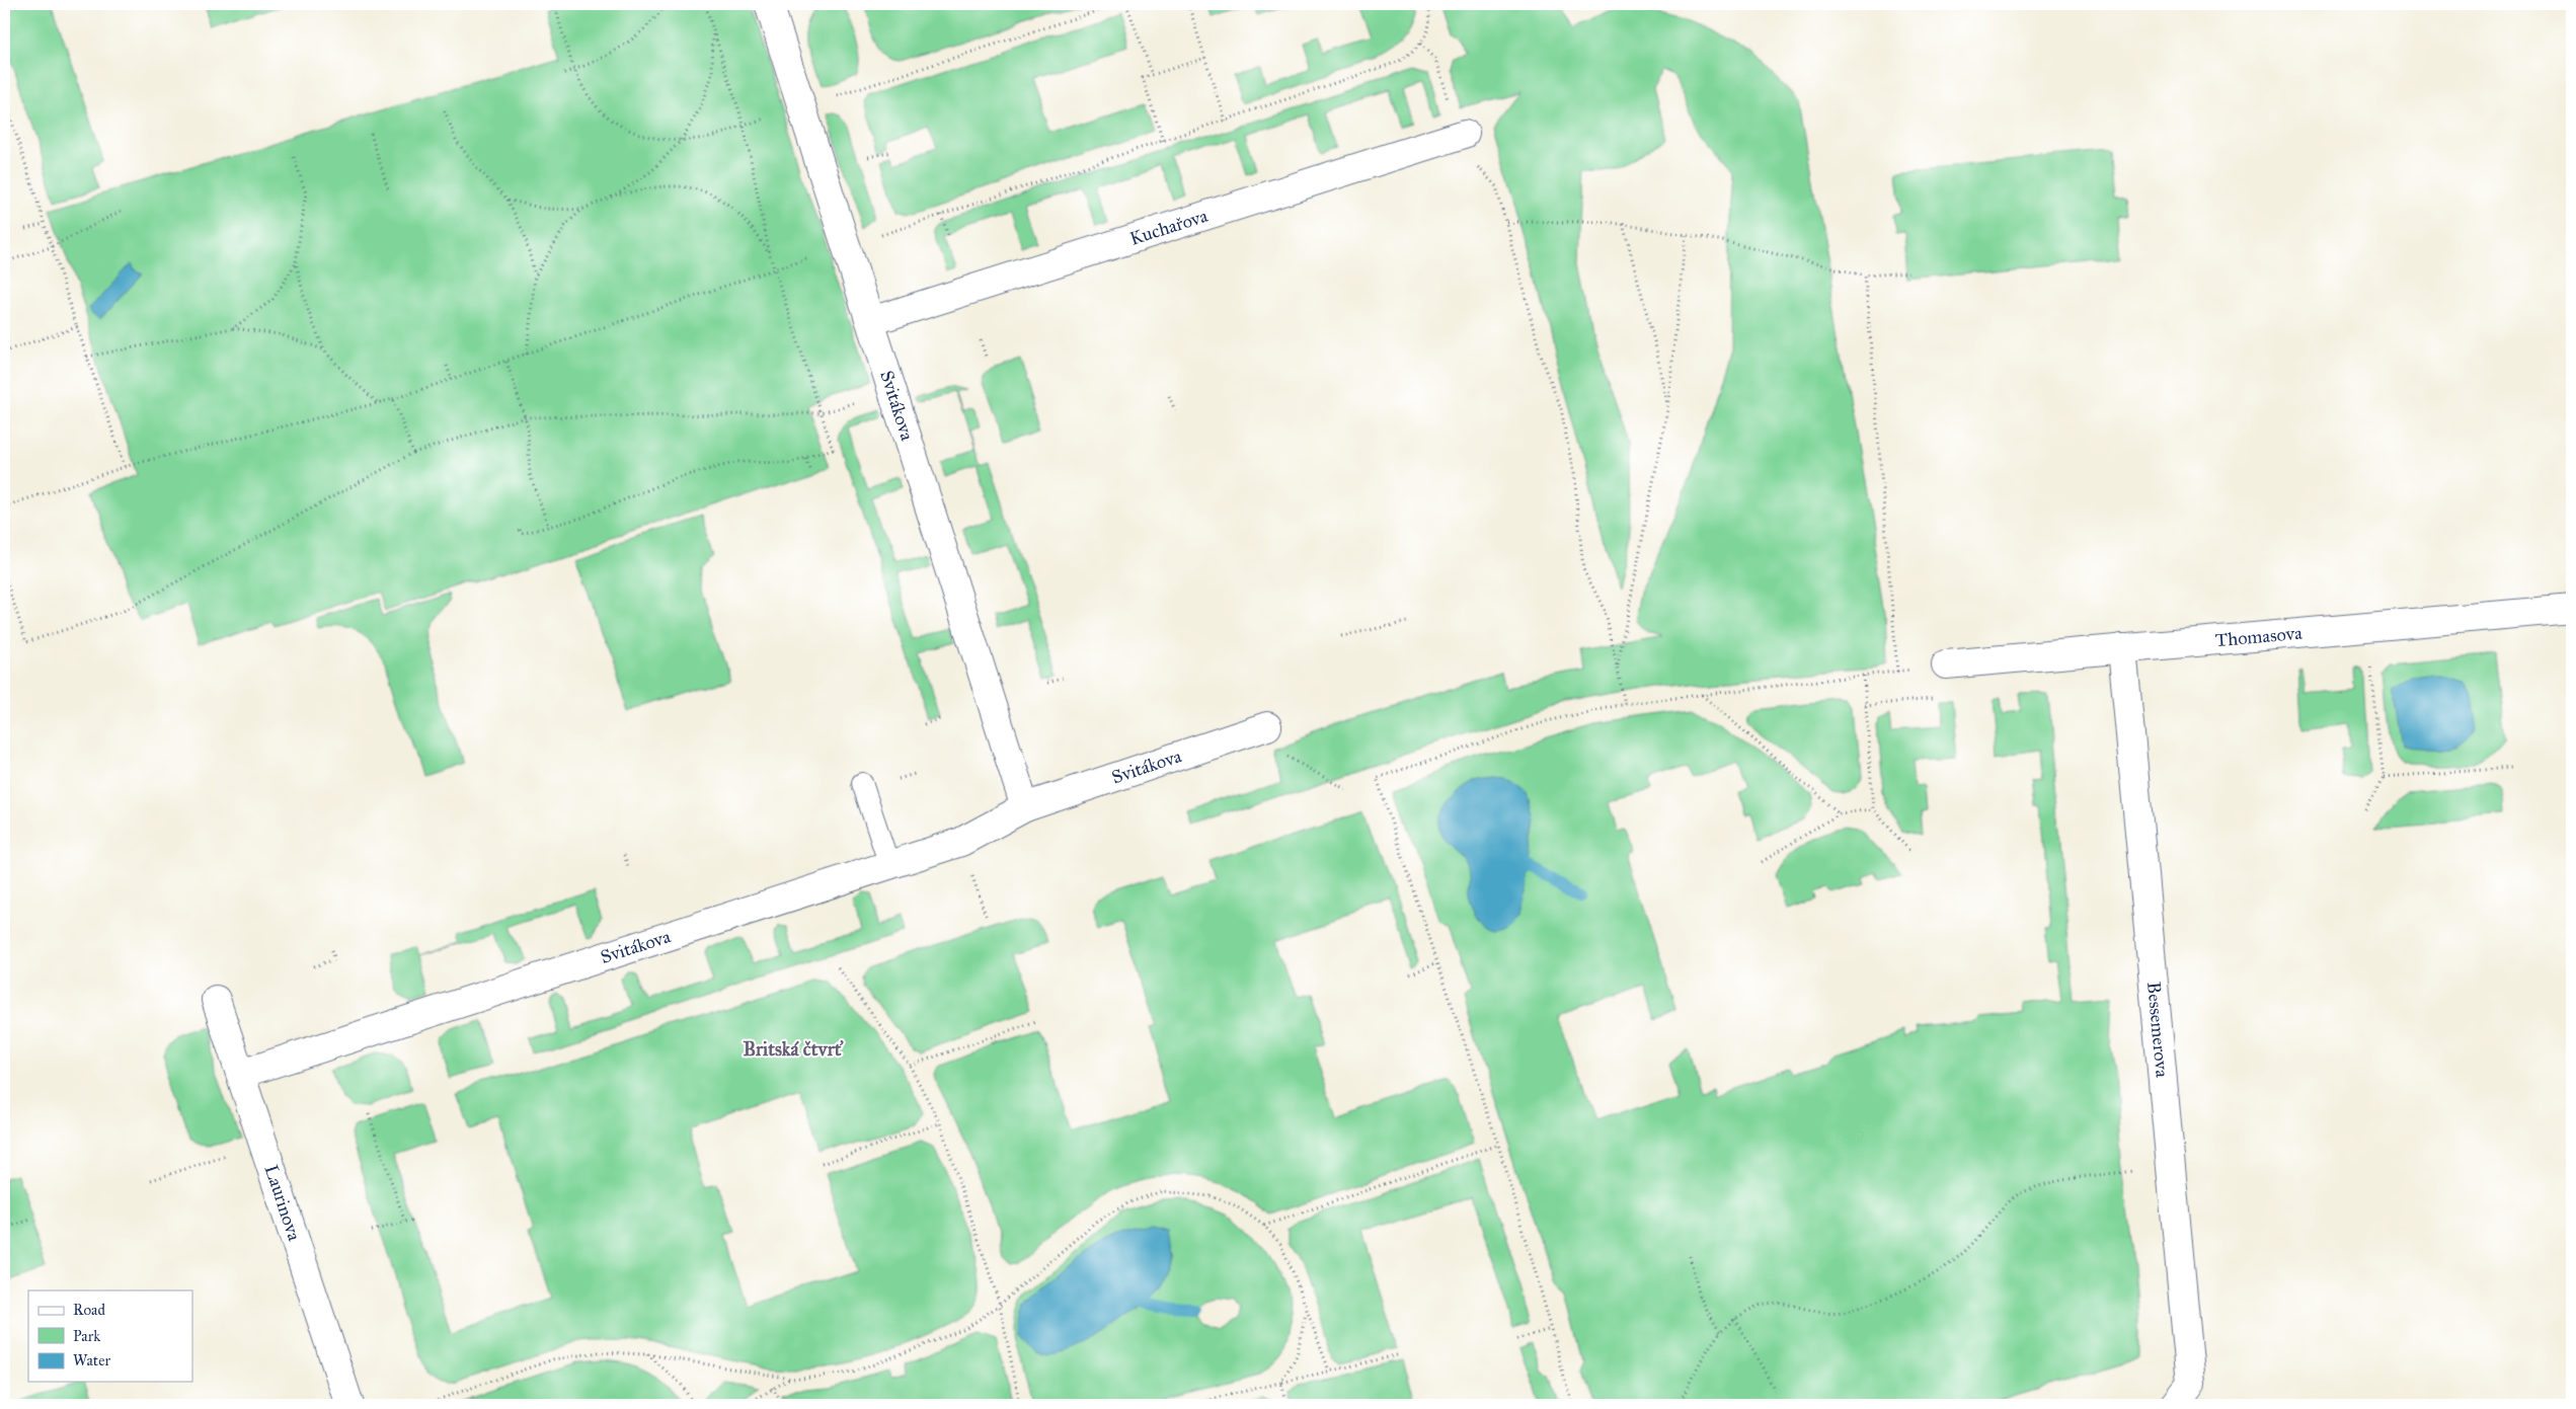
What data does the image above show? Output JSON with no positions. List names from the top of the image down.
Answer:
{
  "streets": {
    "street": [
      "Kuchařova",
      "Svitákova",
      "Thomasova",
      "Bessemerova",
      "Laurinova"
    ]
  },
  "crossings": [
    ["Kuchařova", "Svitákova"],
    ["Svitákova", "Laurinova"],
    ["Thomasova", "Bessemerova"]
  ],
  "districts": ["Britská čtvrť"],
  "legend": ["Road", "Park", "Water"]
}
